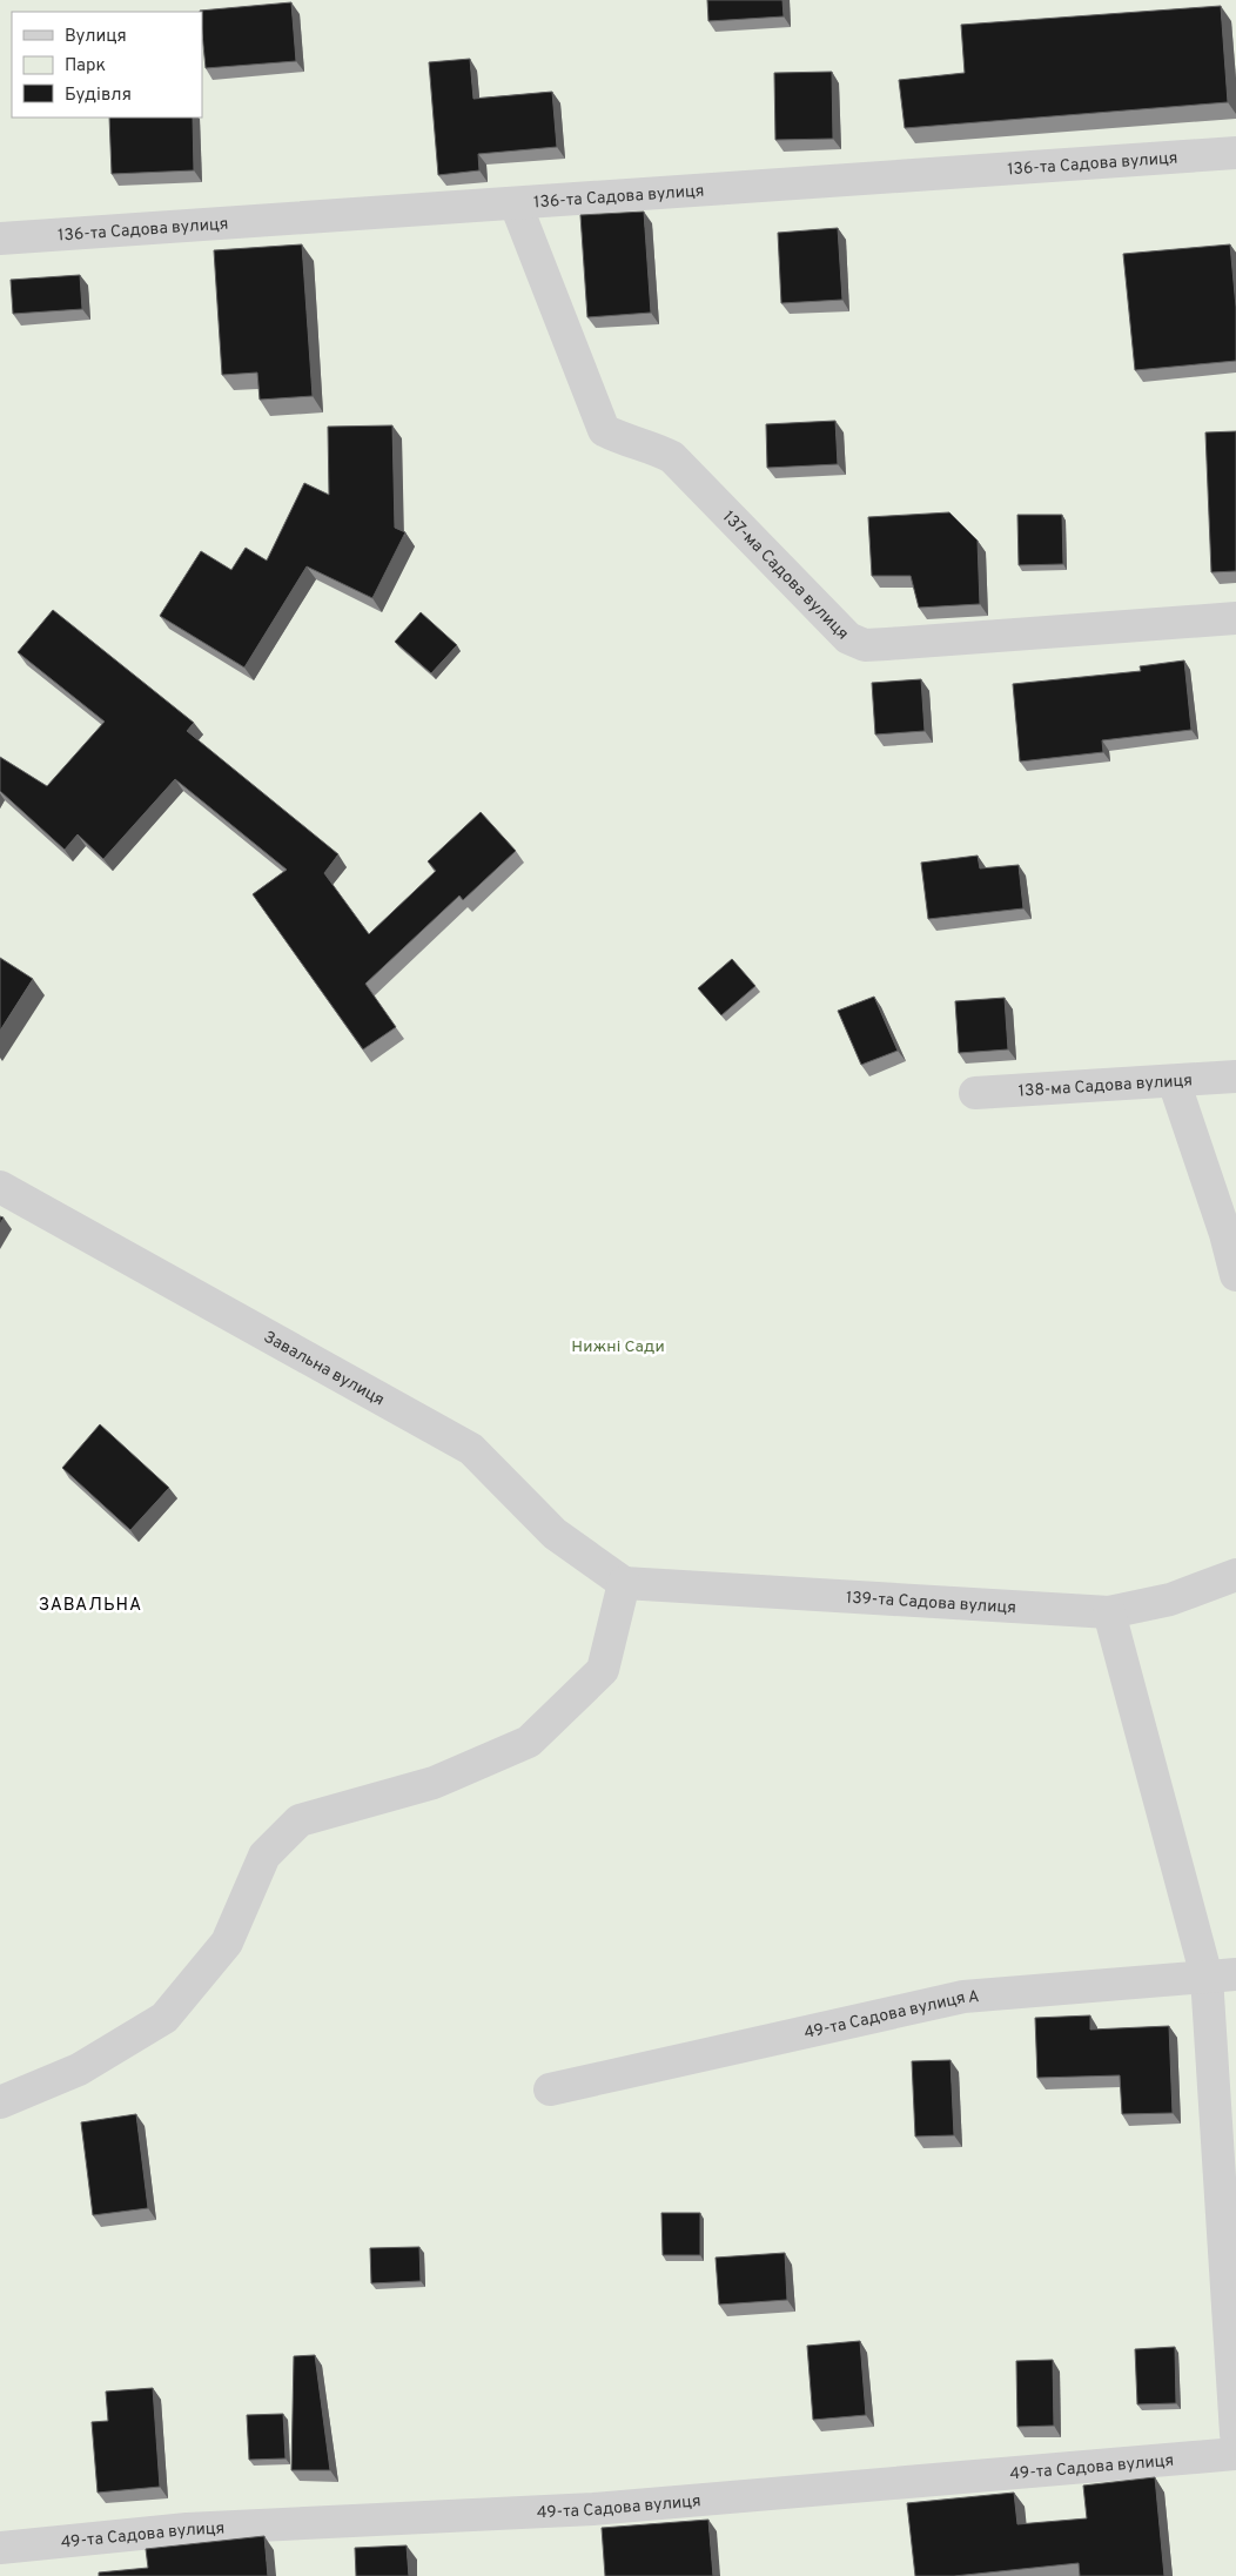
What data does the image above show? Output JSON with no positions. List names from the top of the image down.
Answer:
{
  "streets": {
    "street": [
      "136-та Садова вулиця",
      "137-ма Садова вулиця",
      "138-ма Садова вулиця",
      "Завальна вулиця",
      "139-та Садова вулиця",
      "49-та Садова вулиця А",
      "49-та Садова вулиця"
    ]
  },
  "crossings": [
    ["136-та Садова вулиця", "137-ма Садова вулиця"],
    ["Завальна вулиця", "139-та Садова вулиця"]
  ],
  "districts": ["ЗАВАЛЬНА"],
  "parks": ["Нижні Сади"],
  "legend": ["Вулиця", "Парк", "Будівля"]
}
